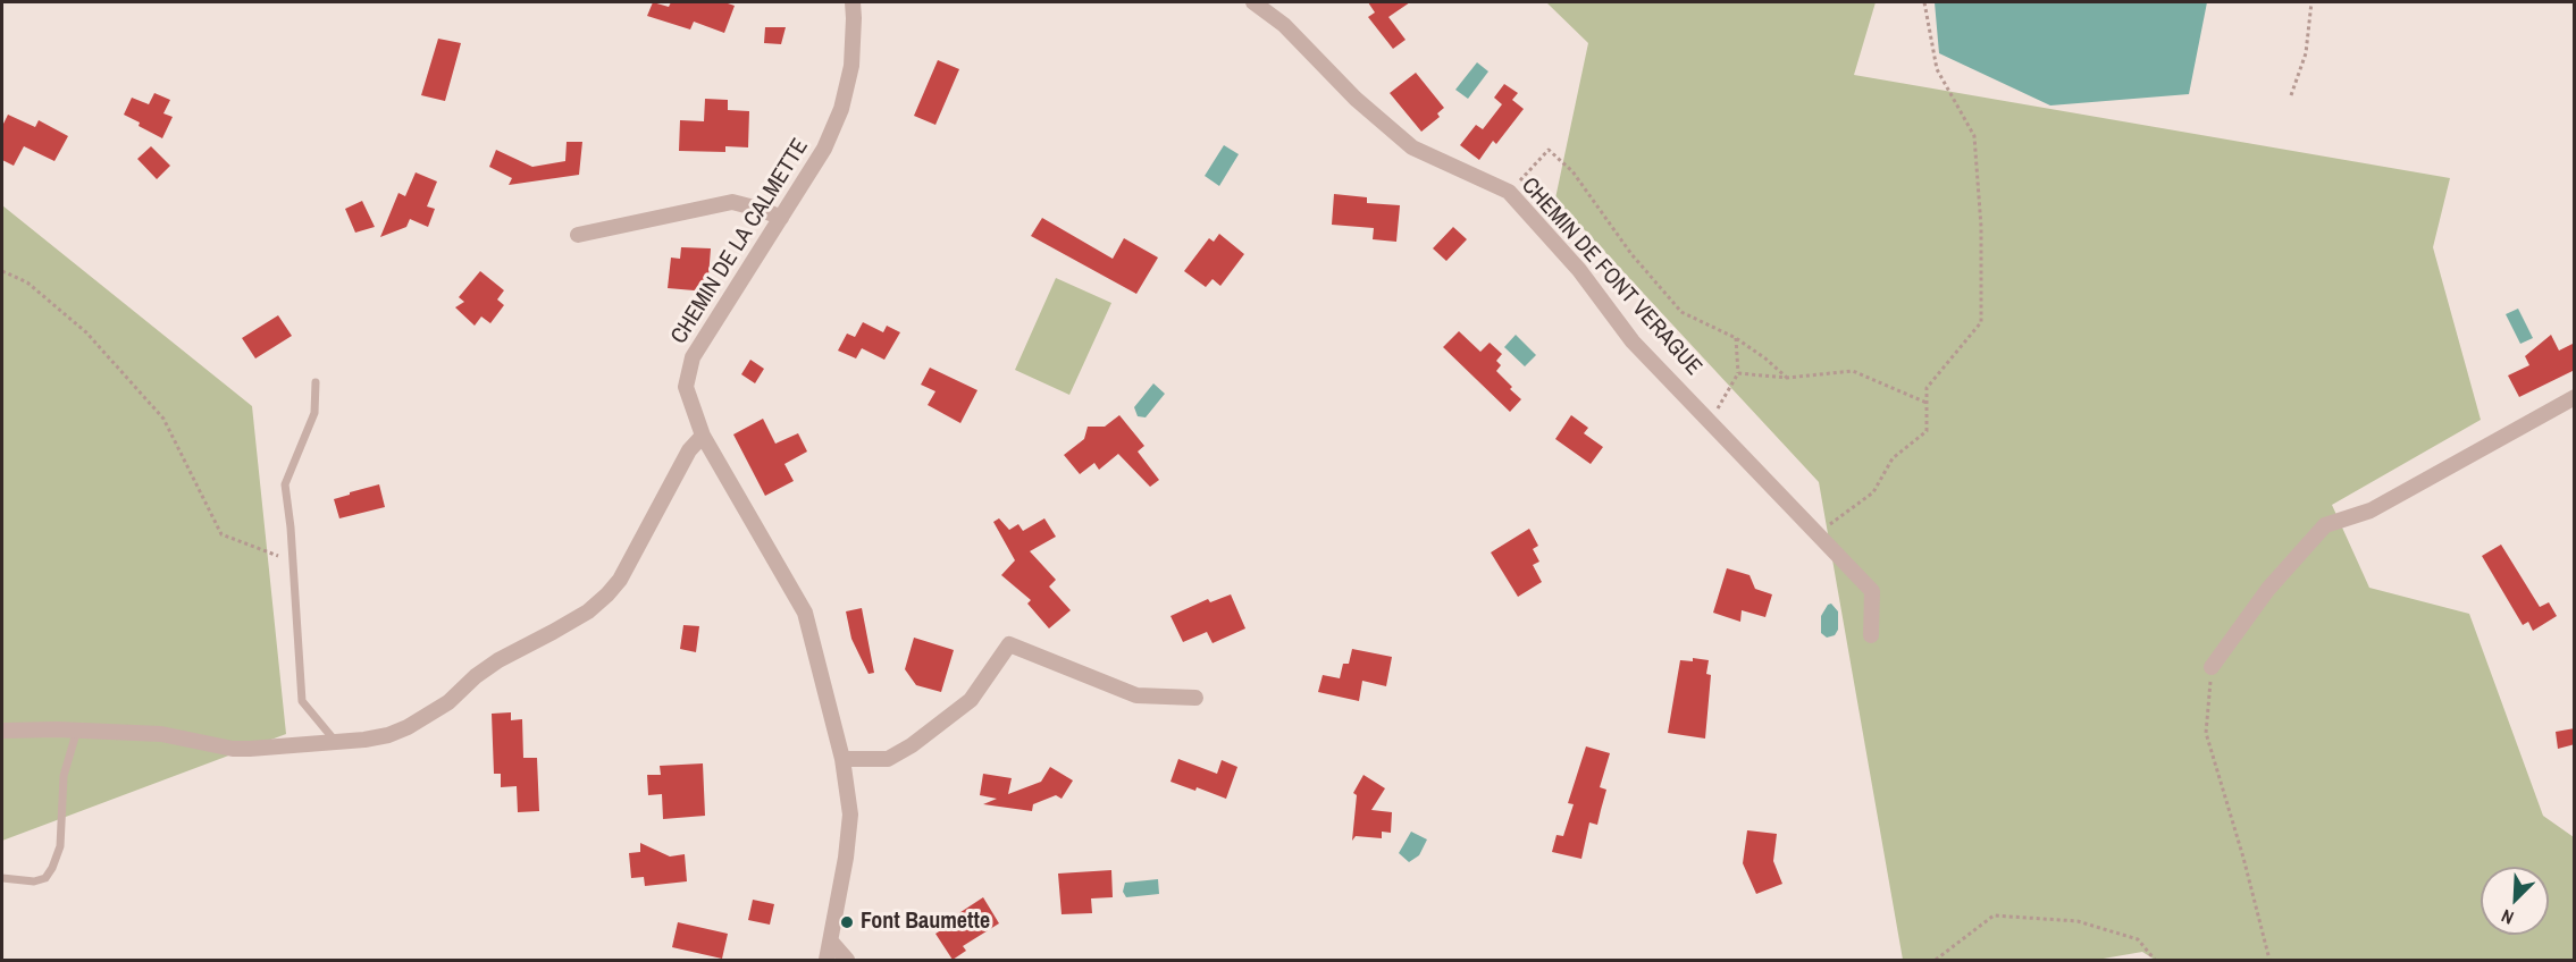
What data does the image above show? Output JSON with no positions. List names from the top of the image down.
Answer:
{
  "streets": {
    "street": ["CHEMIN DE LA CALMETTE", "CHEMIN DE FONT VERAGUE"]
  },
  "places": ["Font Baumette"],
  "north": "bottom left"
}
